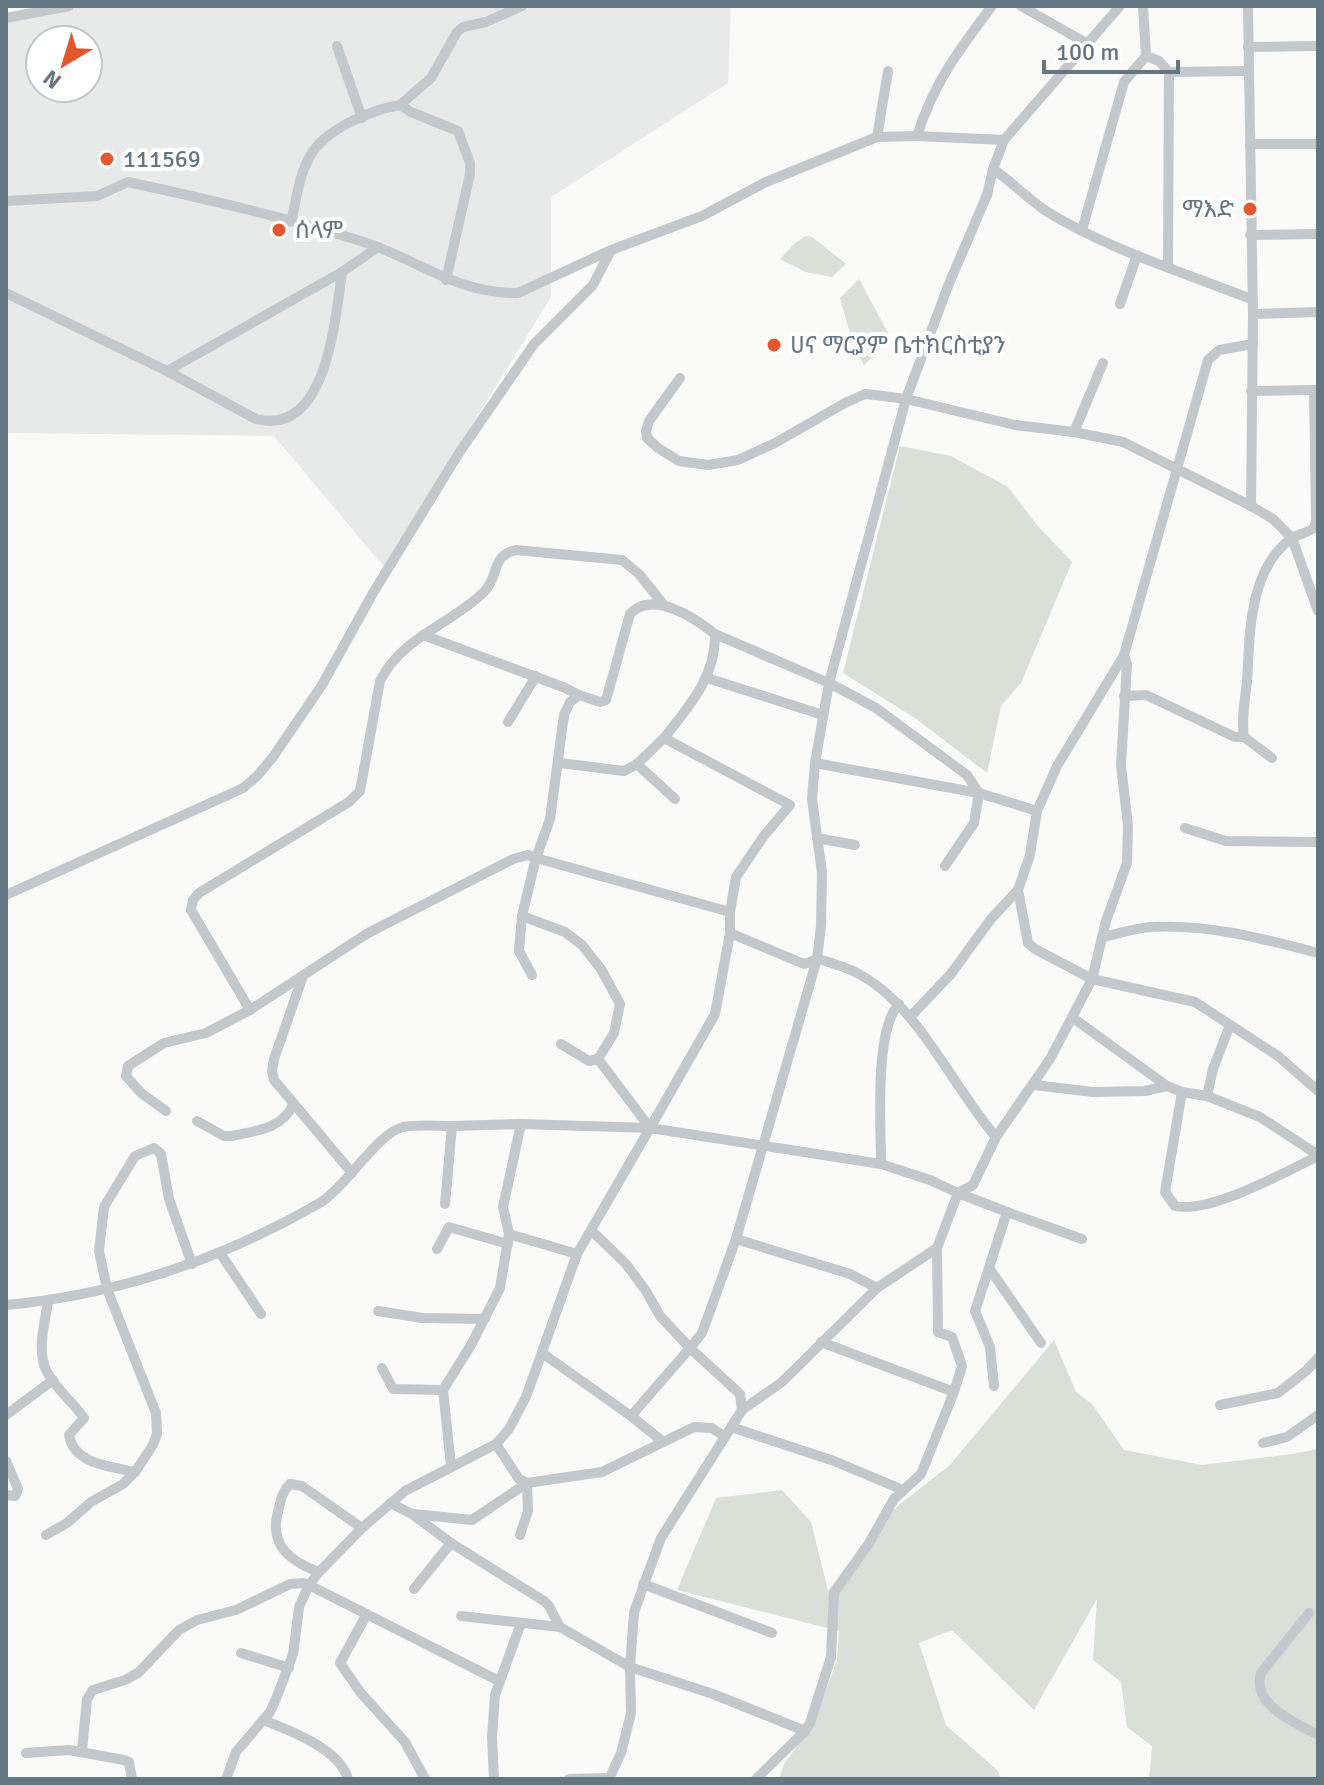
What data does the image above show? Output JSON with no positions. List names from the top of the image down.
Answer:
{
  "places": [
    "111569",
    "ማእድ",
    "ሰላም",
    "ሀና ማርያም ቤተክርስቲያን"
  ],
  "scale_bar": "100 m",
  "north": "bottom left"
}
